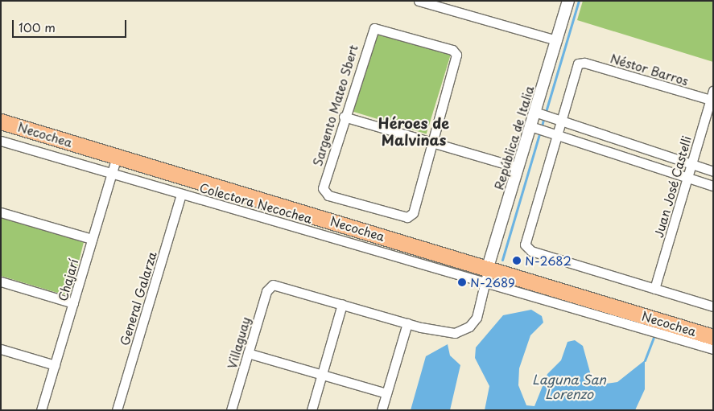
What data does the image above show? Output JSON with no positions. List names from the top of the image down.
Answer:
{
  "streets": {
    "main road": ["Necochea"],
    "street": [
      "Néstor Barros",
      "Sargento Mateo Sbert",
      "República de Italia",
      "Juan José Castelli",
      "Colectora Necochea",
      "Chajarí",
      "General Galarza",
      "Villaguay"
    ]
  },
  "crossings": [
    ["Néstor Barros", "Juan José Castelli"],
    ["Necochea", "República de Italia"],
    ["Necochea", "Chajarí"],
    ["República de Italia", "Colectora Necochea"],
    ["República de Italia", "Villaguay"],
    ["Colectora Necochea", "Chajarí"],
    ["Colectora Necochea", "General Galarza"]
  ],
  "districts": ["Héroes de Malvinas"],
  "water": ["Laguna San Lorenzo"],
  "places": ["N-2682", "N-2689"],
  "scale_bar": "100 m"
}
